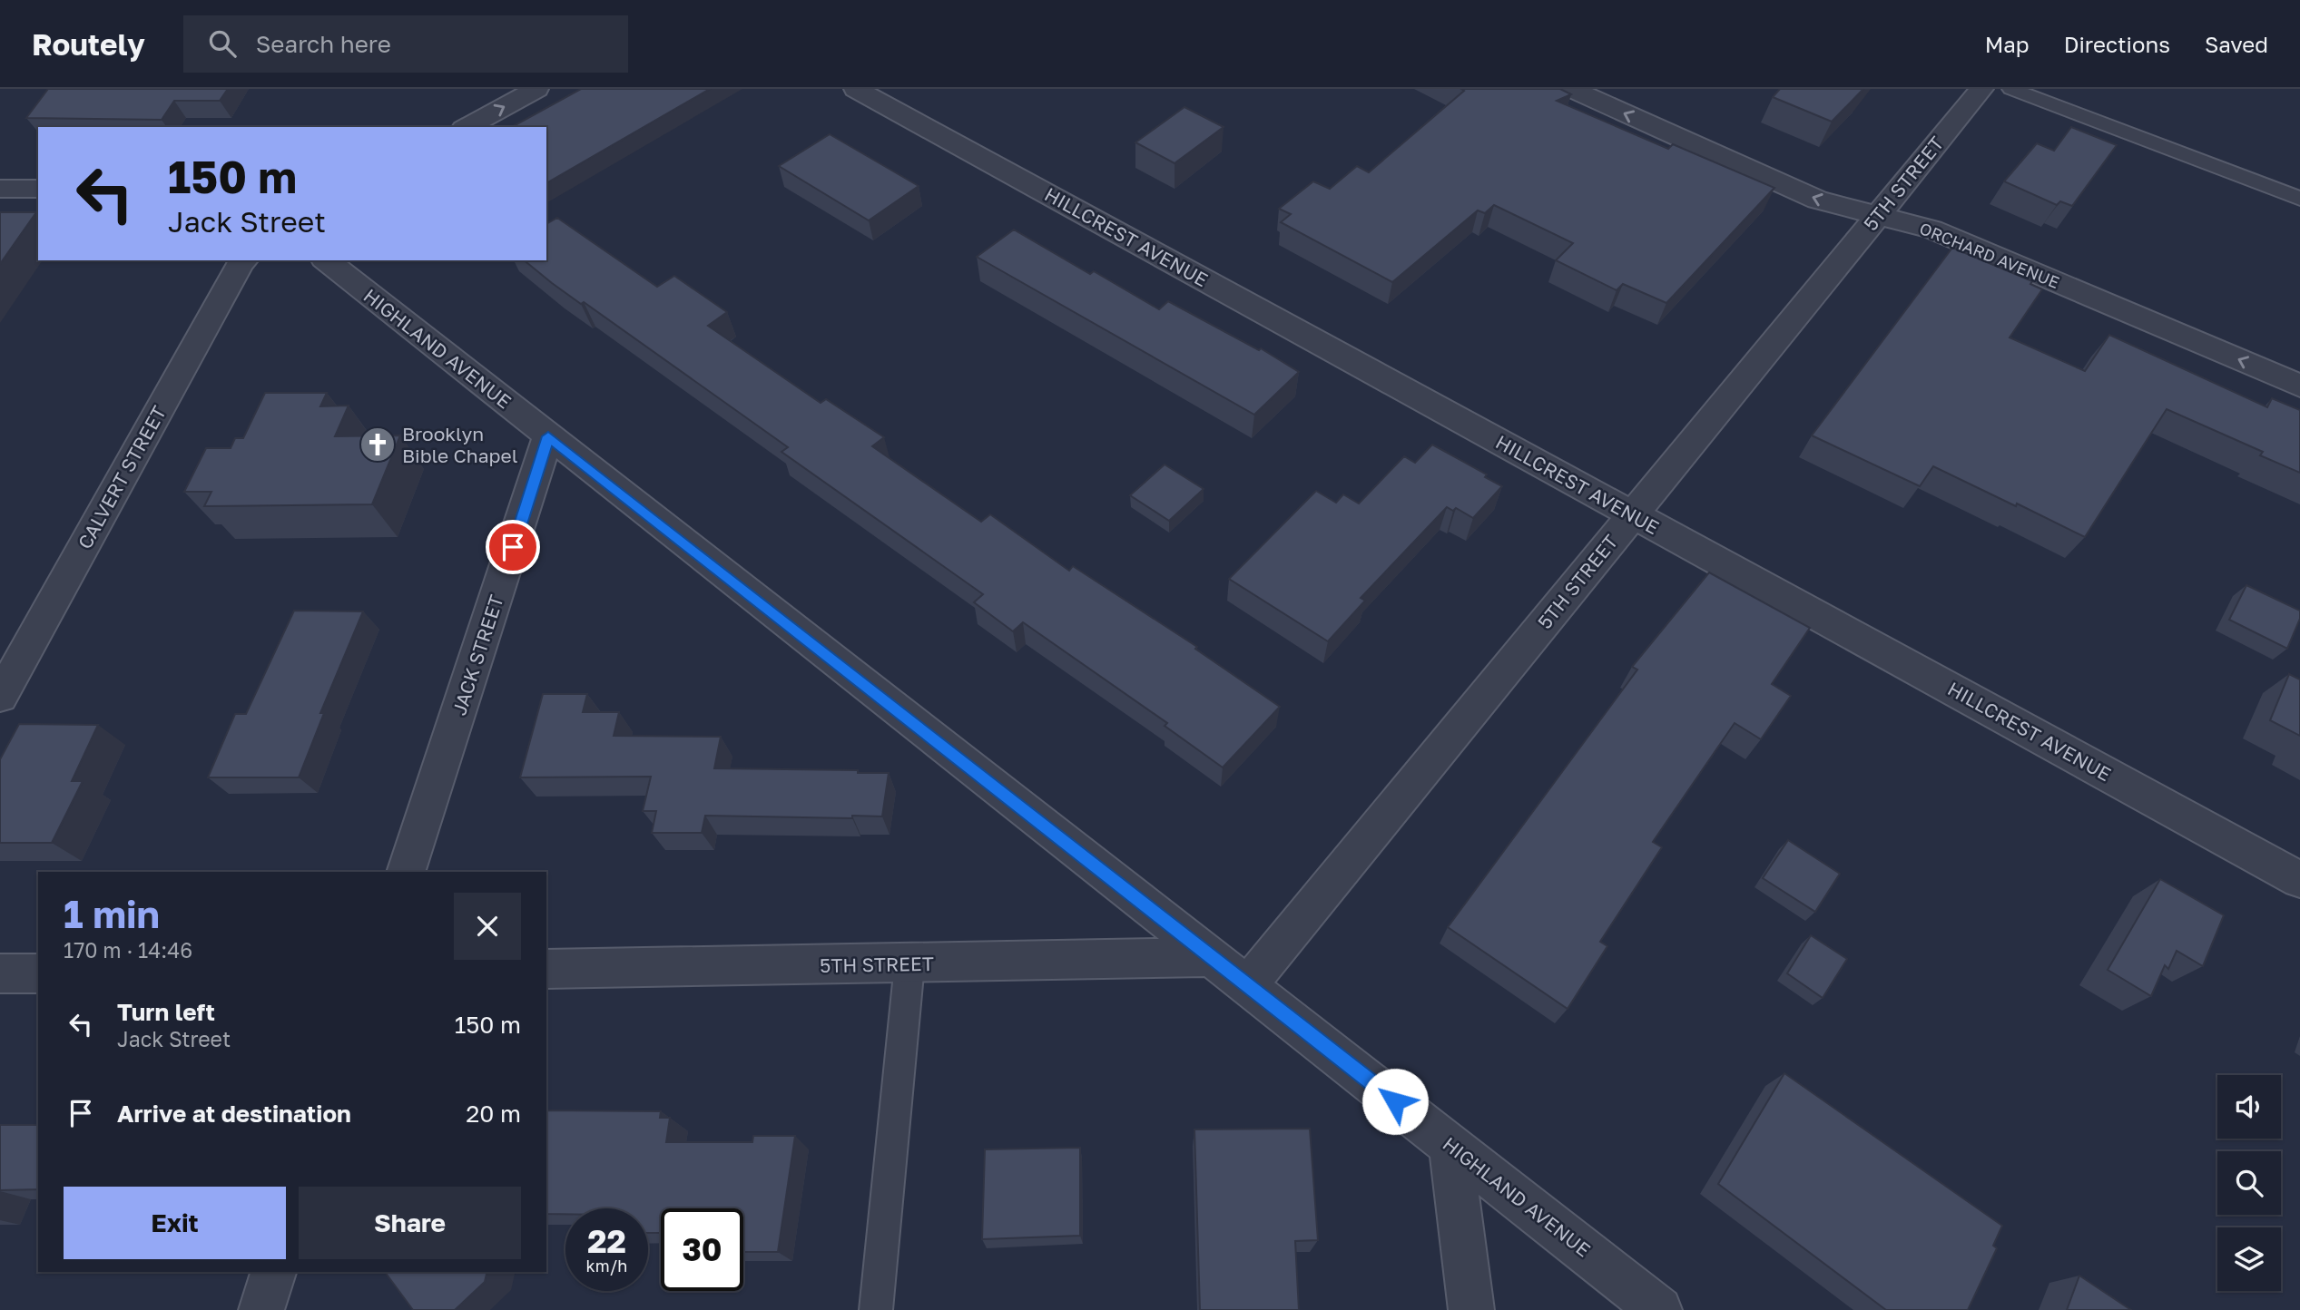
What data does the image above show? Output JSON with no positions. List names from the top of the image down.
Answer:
{
  "streets": {
    "street": [
      "5TH STREET",
      "HILLCREST AVENUE",
      "ORCHARD AVENUE",
      "HIGHLAND AVENUE",
      "CALVERT STREET",
      "JACK STREET"
    ]
  },
  "crossings": [
    ["5TH STREET", "HILLCREST AVENUE"],
    ["5TH STREET", "ORCHARD AVENUE"],
    ["5TH STREET", "HIGHLAND AVENUE"],
    ["HIGHLAND AVENUE", "JACK STREET"]
  ],
  "one_way": ["ORCHARD AVENUE"],
  "places": {
    "church": ["Brooklyn Bible Chapel"]
  },
  "page": {
    "header": "Routely",
    "search": "Search here",
    "nav": ["Map", "Directions", "Saved"],
    "turn": ["150 m", "Jack Street"],
    "heading": ["1 min", "170 m · 14:46"],
    "list": [
      {
        "name": "Turn left",
        "note": "Jack Street",
        "value": "150 m"
      },
      {
        "name": "Arrive at destination",
        "value": "20 m"
      }
    ],
    "buttons": ["Exit", "Share"],
    "speed": "22 km/h",
    "limit": "30"
  }
}
